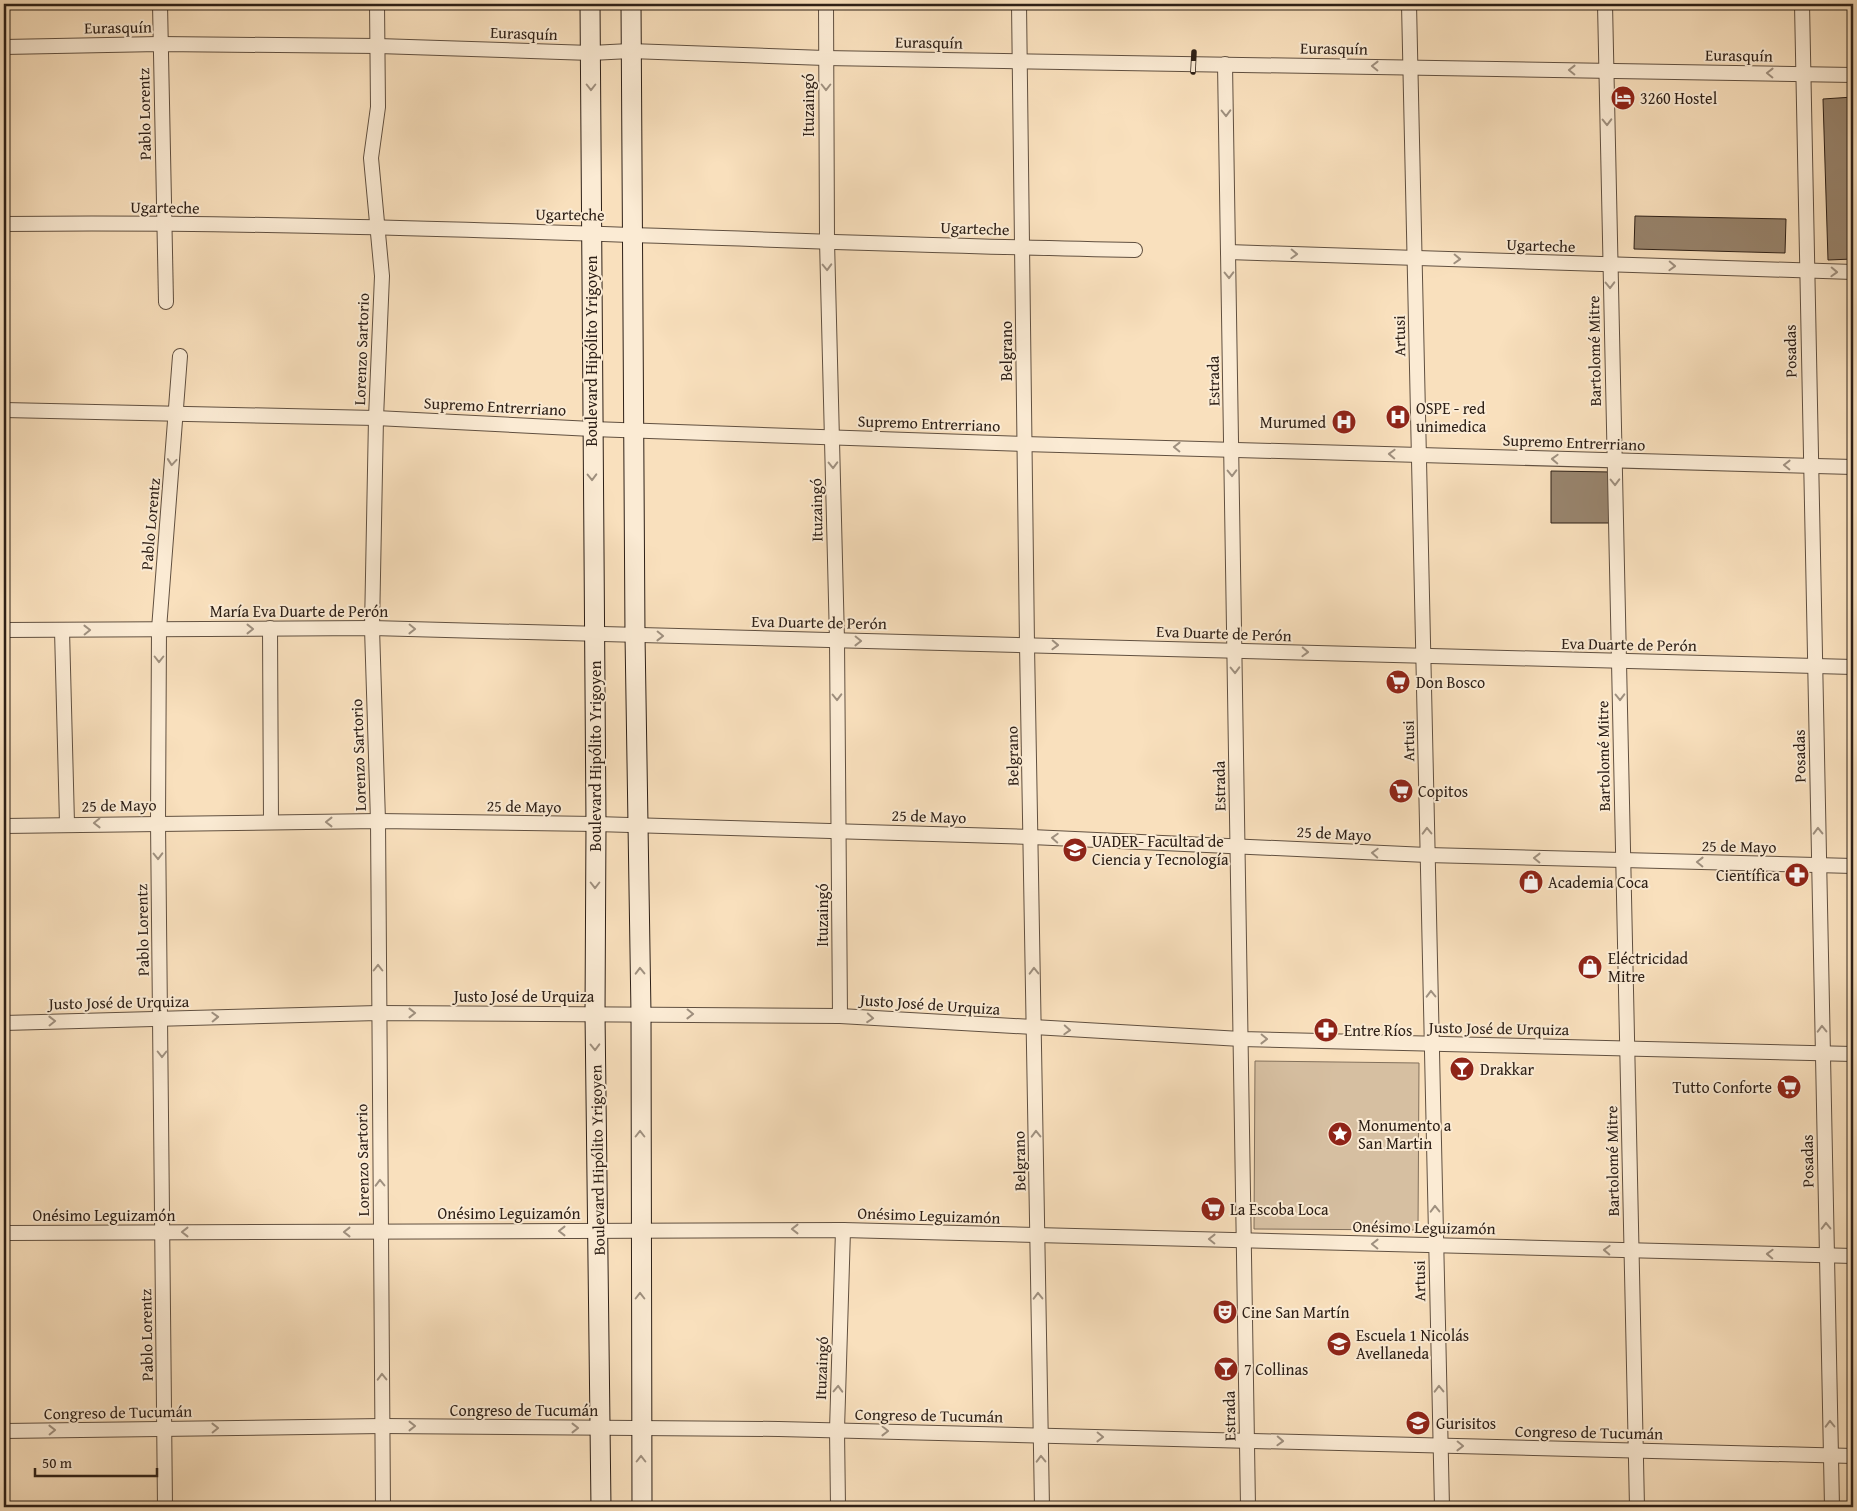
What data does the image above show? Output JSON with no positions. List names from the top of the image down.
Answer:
{
  "streets": {
    "main road": ["Boulevard Hipólito Yrigoyen"],
    "street": [
      "Eurasquín",
      "Ituzaingó",
      "Pablo Lorentz",
      "Ugarteche",
      "Artusi",
      "Lorenzo Sartorio",
      "Belgrano",
      "Bartolomé Mitre",
      "Posadas",
      "Estrada",
      "Supremo Entrerriano",
      "María Eva Duarte de Perón",
      "Eva Duarte de Perón",
      "25 de Mayo",
      "Justo José de Urquiza",
      "Onésimo Leguizamón",
      "Congreso de Tucumán"
    ]
  },
  "crossings": [
    ["Eurasquín", "Ituzaingó"],
    ["Eurasquín", "Pablo Lorentz"],
    ["Eurasquín", "Artusi"],
    ["Eurasquín", "Lorenzo Sartorio"],
    ["Eurasquín", "Boulevard Hipólito Yrigoyen"],
    ["Eurasquín", "Belgrano"],
    ["Eurasquín", "Bartolomé Mitre"],
    ["Eurasquín", "Posadas"],
    ["Eurasquín", "Estrada"],
    ["Ituzaingó", "Ugarteche"],
    ["Ituzaingó", "Supremo Entrerriano"],
    ["Ituzaingó", "Eva Duarte de Perón"],
    ["Ituzaingó", "25 de Mayo"],
    ["Ituzaingó", "Justo José de Urquiza"],
    ["Ituzaingó", "Onésimo Leguizamón"],
    ["Ituzaingó", "Congreso de Tucumán"],
    ["Pablo Lorentz", "Ugarteche"],
    ["Pablo Lorentz", "Supremo Entrerriano"],
    ["Pablo Lorentz", "María Eva Duarte de Perón"],
    ["Pablo Lorentz", "25 de Mayo"],
    ["Pablo Lorentz", "Justo José de Urquiza"],
    ["Pablo Lorentz", "Onésimo Leguizamón"],
    ["Pablo Lorentz", "Congreso de Tucumán"],
    ["Ugarteche", "Artusi"],
    ["Ugarteche", "Lorenzo Sartorio"],
    ["Ugarteche", "Boulevard Hipólito Yrigoyen"],
    ["Ugarteche", "Belgrano"],
    ["Ugarteche", "Bartolomé Mitre"],
    ["Ugarteche", "Posadas"],
    ["Ugarteche", "Estrada"],
    ["Artusi", "Supremo Entrerriano"],
    ["Artusi", "Eva Duarte de Perón"],
    ["Artusi", "25 de Mayo"],
    ["Artusi", "Justo José de Urquiza"],
    ["Artusi", "Onésimo Leguizamón"],
    ["Artusi", "Congreso de Tucumán"],
    ["Lorenzo Sartorio", "Supremo Entrerriano"],
    ["Lorenzo Sartorio", "María Eva Duarte de Perón"],
    ["Lorenzo Sartorio", "25 de Mayo"],
    ["Lorenzo Sartorio", "Justo José de Urquiza"],
    ["Lorenzo Sartorio", "Onésimo Leguizamón"],
    ["Lorenzo Sartorio", "Congreso de Tucumán"],
    ["Boulevard Hipólito Yrigoyen", "Supremo Entrerriano"],
    ["Boulevard Hipólito Yrigoyen", "María Eva Duarte de Perón"],
    ["Boulevard Hipólito Yrigoyen", "Eva Duarte de Perón"],
    ["Boulevard Hipólito Yrigoyen", "25 de Mayo"],
    ["Boulevard Hipólito Yrigoyen", "Justo José de Urquiza"],
    ["Boulevard Hipólito Yrigoyen", "Onésimo Leguizamón"],
    ["Boulevard Hipólito Yrigoyen", "Congreso de Tucumán"],
    ["Belgrano", "Supremo Entrerriano"],
    ["Belgrano", "Eva Duarte de Perón"],
    ["Belgrano", "25 de Mayo"],
    ["Belgrano", "Justo José de Urquiza"],
    ["Belgrano", "Onésimo Leguizamón"],
    ["Belgrano", "Congreso de Tucumán"],
    ["Bartolomé Mitre", "Supremo Entrerriano"],
    ["Bartolomé Mitre", "Eva Duarte de Perón"],
    ["Bartolomé Mitre", "25 de Mayo"],
    ["Bartolomé Mitre", "Justo José de Urquiza"],
    ["Bartolomé Mitre", "Onésimo Leguizamón"],
    ["Bartolomé Mitre", "Congreso de Tucumán"],
    ["Posadas", "Supremo Entrerriano"],
    ["Posadas", "Eva Duarte de Perón"],
    ["Posadas", "25 de Mayo"],
    ["Posadas", "Justo José de Urquiza"],
    ["Posadas", "Onésimo Leguizamón"],
    ["Posadas", "Congreso de Tucumán"],
    ["Estrada", "Supremo Entrerriano"],
    ["Estrada", "Eva Duarte de Perón"],
    ["Estrada", "25 de Mayo"],
    ["Estrada", "Justo José de Urquiza"],
    ["Estrada", "Onésimo Leguizamón"],
    ["Estrada", "Congreso de Tucumán"],
    ["María Eva Duarte de Perón", "Eva Duarte de Perón"]
  ],
  "one_way": [
    "Ugarteche",
    "Artusi",
    "Lorenzo Sartorio",
    "Belgrano",
    "Bartolomé Mitre",
    "Posadas",
    "Estrada",
    "Supremo Entrerriano",
    "María Eva Duarte de Perón",
    "Eva Duarte de Perón",
    "25 de Mayo",
    "Justo José de Urquiza",
    "Onésimo Leguizamón",
    "Congreso de Tucumán"
  ],
  "places": {
    "hotel": ["3260 Hostel"],
    "hospital": ["OSPE - red unimedica", "Murumed"],
    "supermarket": [
      "Don Bosco",
      "Copitos",
      "Tutto Conforte",
      "La Escoba Loca"
    ],
    "school or university": ["UADER- Facultad de Ciencia y Tecnología", "Escuela 1 Nicolás Avellaneda", "Gurisitos"],
    "pharmacy": ["Científica", "Entre Ríos"],
    "shop": ["Academia Coca", "Eléctricidad Mitre"],
    "bar": ["Drakkar", "7 Collinas"],
    "place": ["Monumento a San Martin"],
    "theatre": ["Cine San Martín"]
  },
  "scale_bar": "50 m"
}
